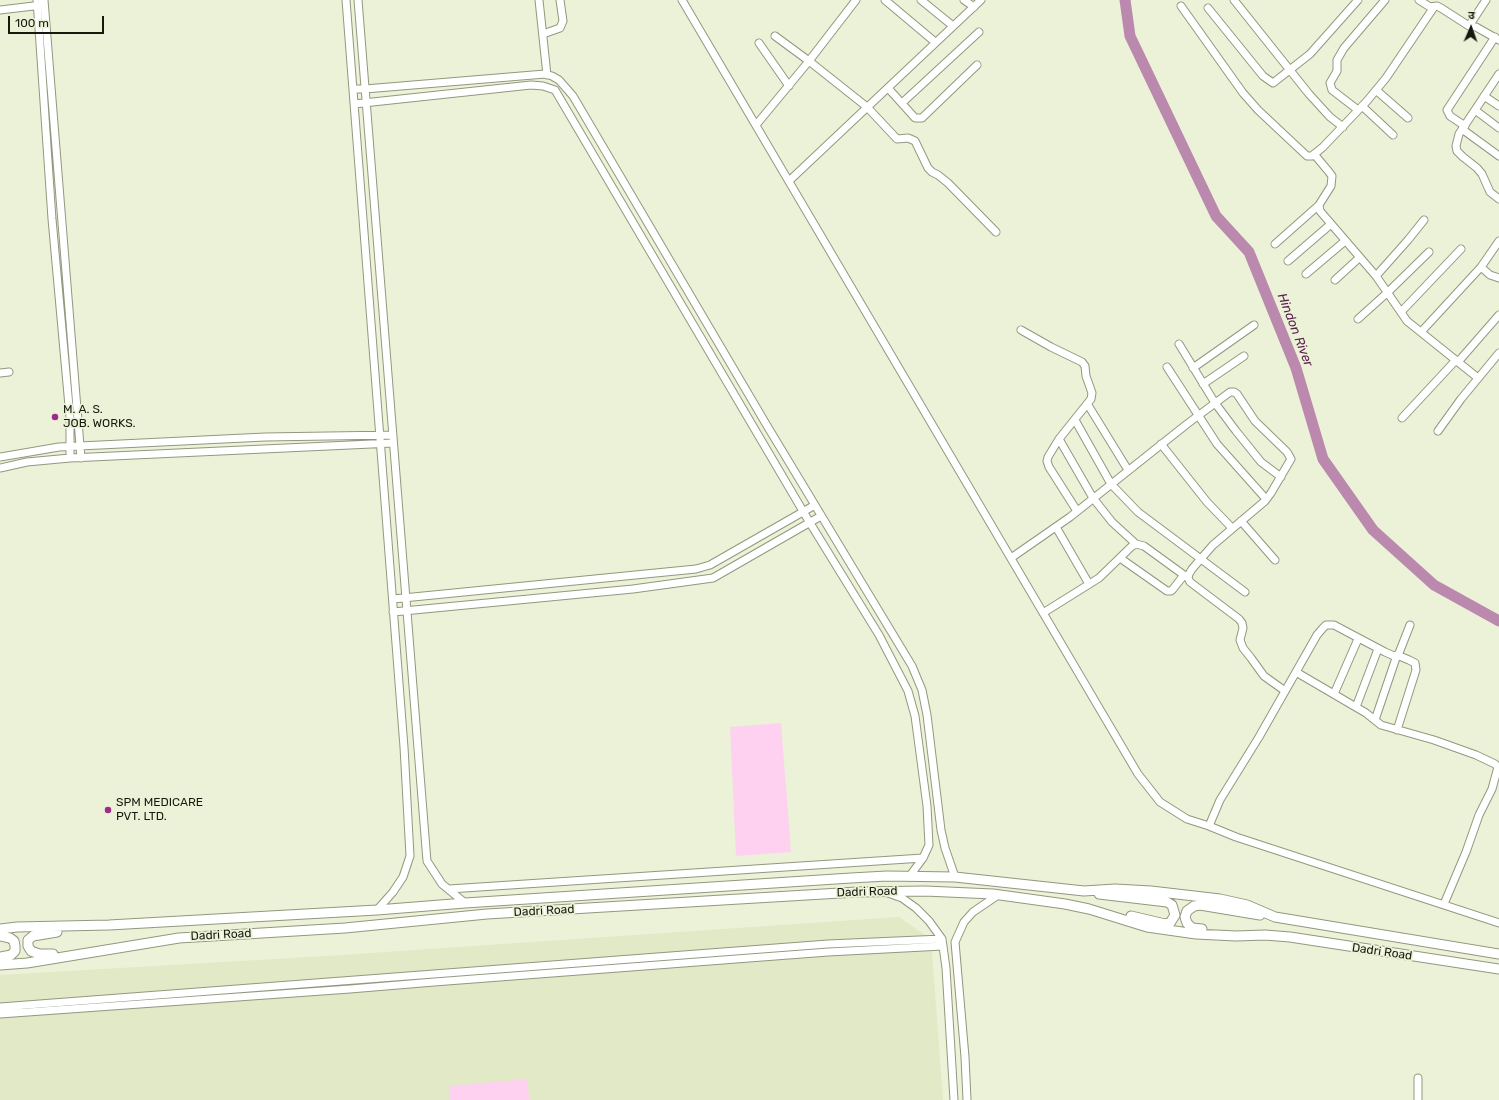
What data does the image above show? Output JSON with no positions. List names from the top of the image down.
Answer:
{
  "streets": {
    "main road": ["Dadri Road"]
  },
  "water": ["Hindon River"],
  "places": ["M. A. S. JOB. WORKS.", "SPM MEDICARE PVT. LTD."],
  "scale_bar": "100 m",
  "north": "top"
}
